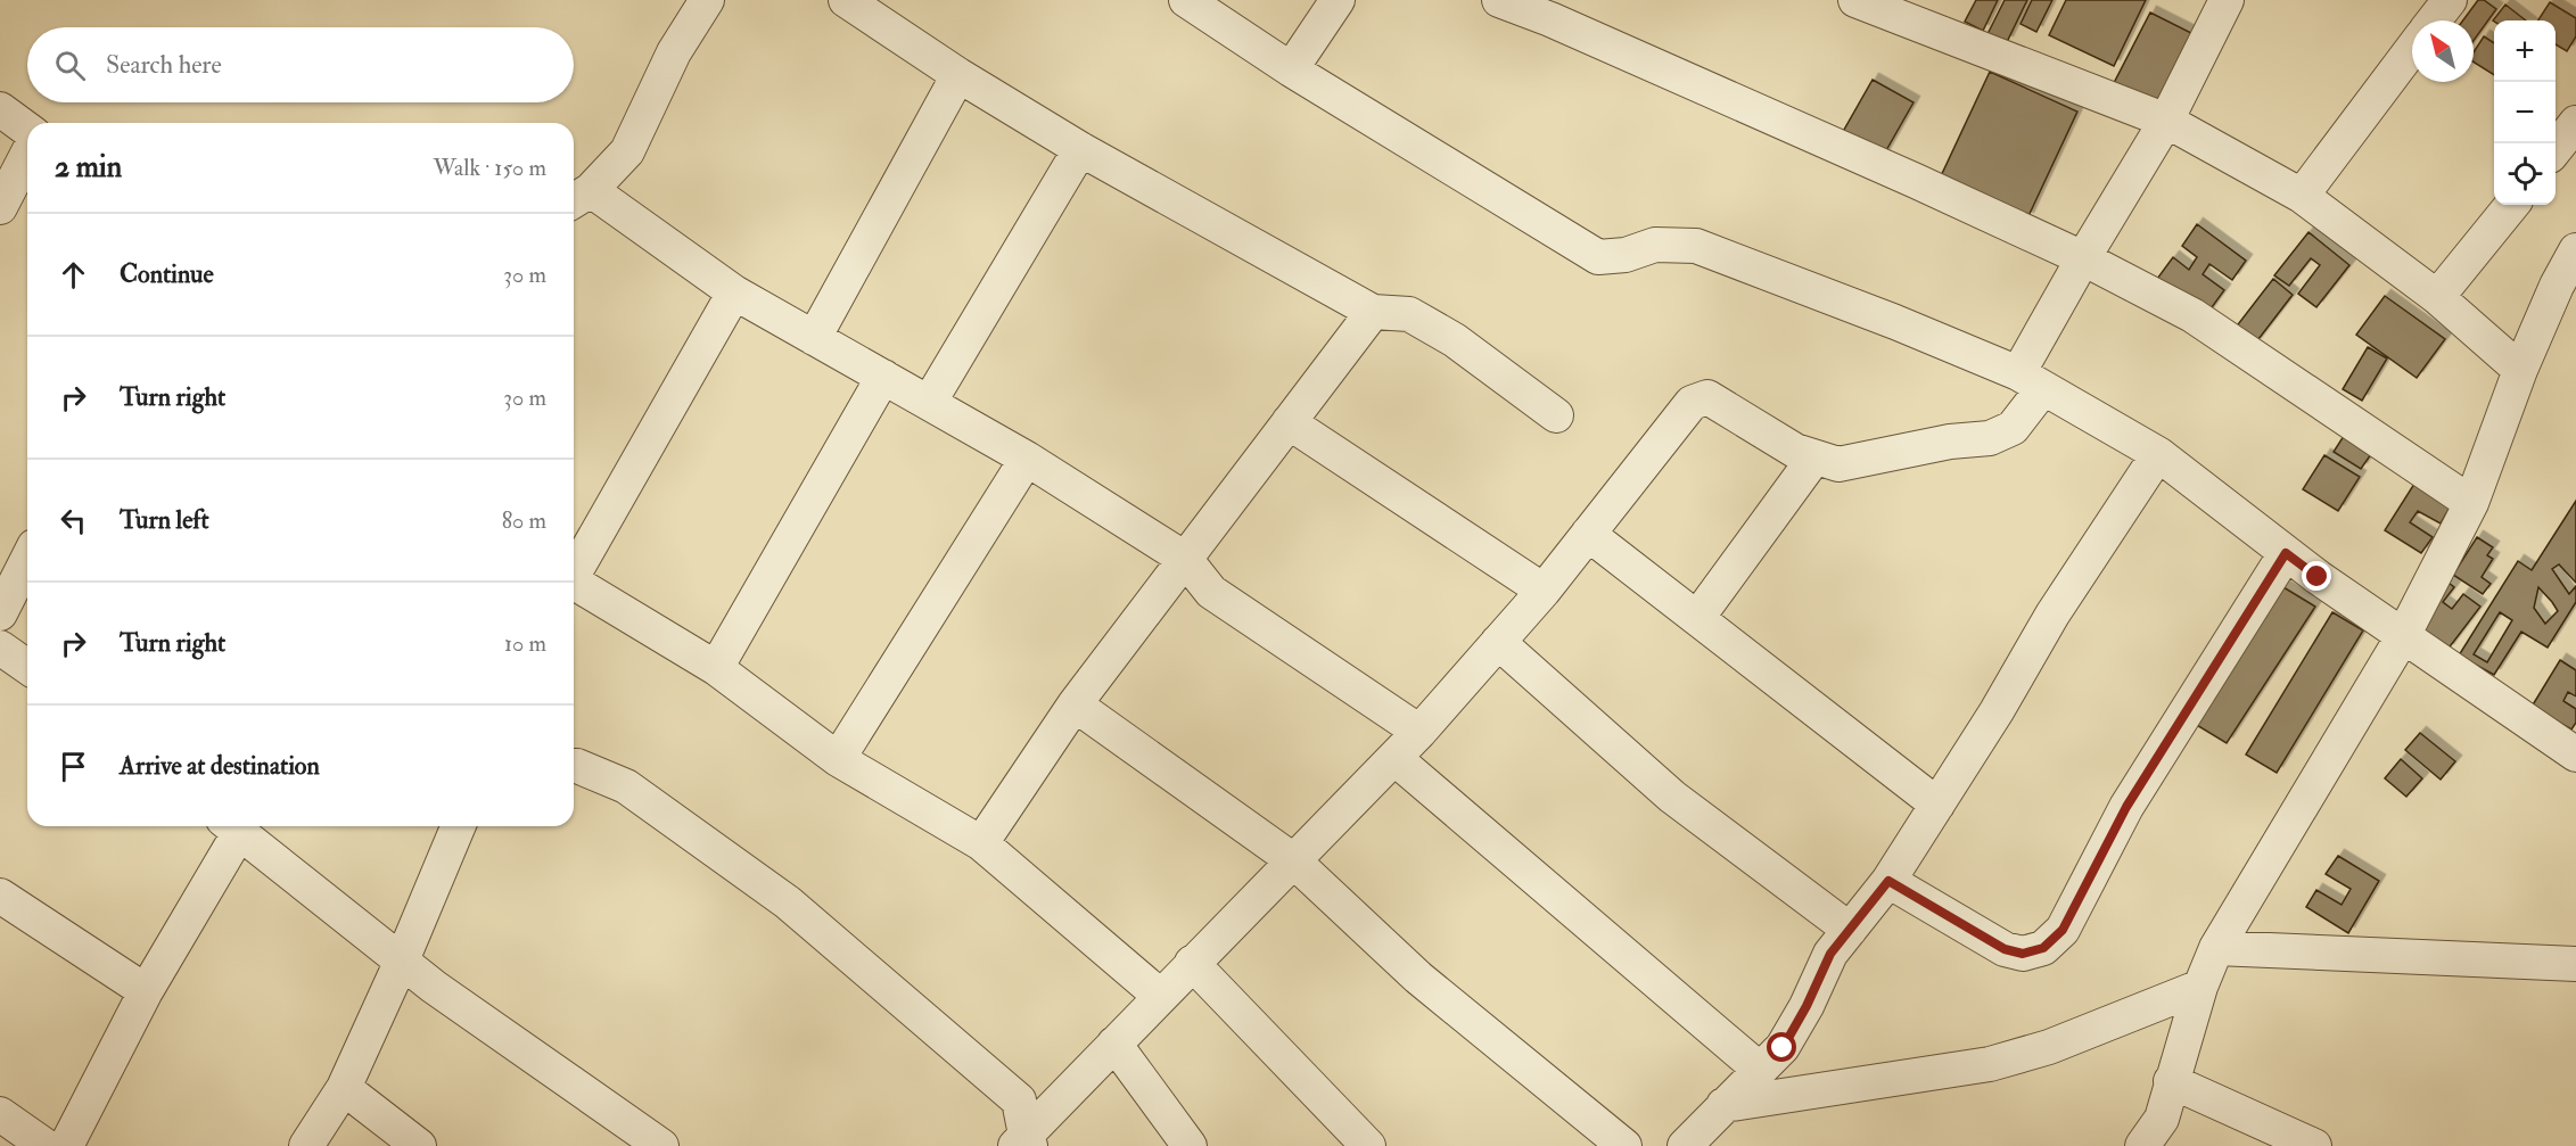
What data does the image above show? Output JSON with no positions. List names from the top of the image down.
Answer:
{
  "north": "top left",
  "page": {
    "map_buttons": ["+", "−"],
    "search": "Search here",
    "heading": ["2 min", "Walk · 150 m"],
    "list": [
      ["Continue", "30 m"],
      ["Turn right", "30 m"],
      ["Turn left", "80 m"],
      ["Turn right", "10 m"],
      "Arrive at destination"
    ]
  }
}
